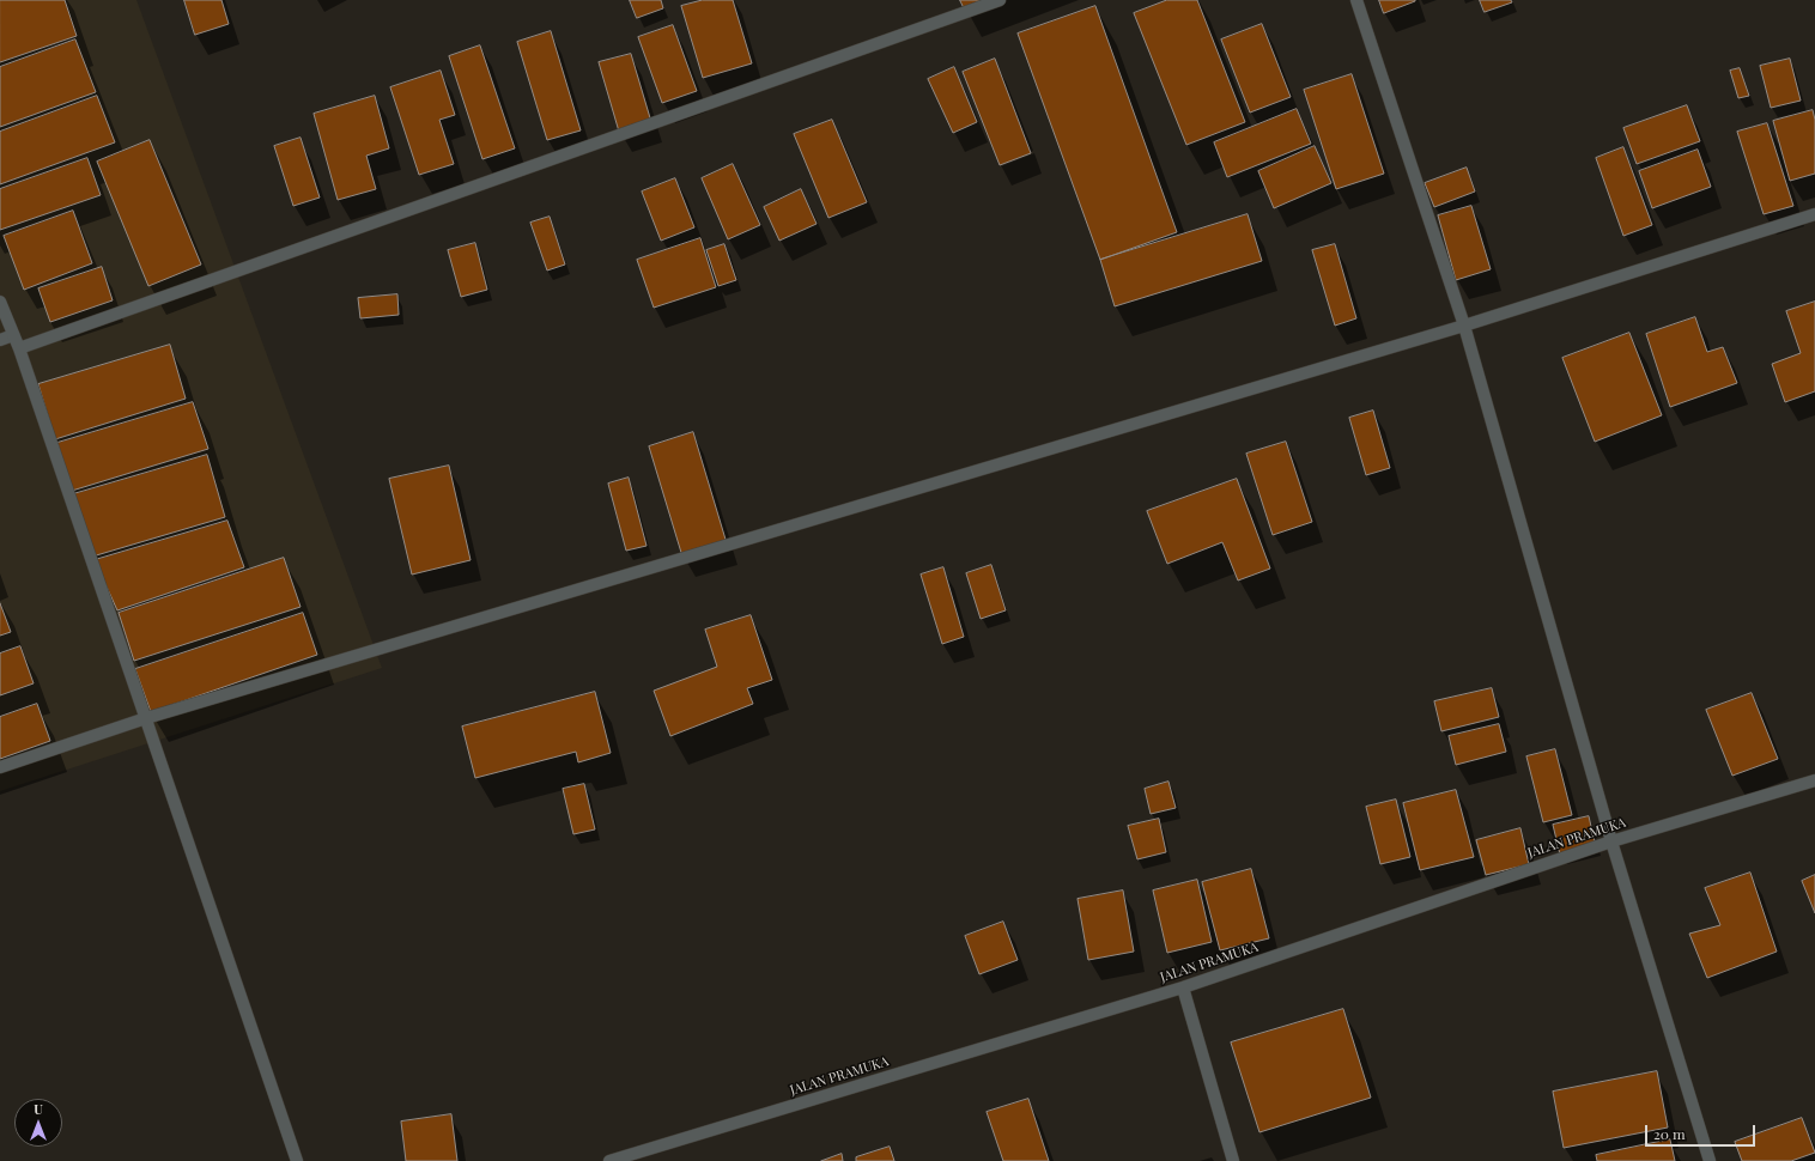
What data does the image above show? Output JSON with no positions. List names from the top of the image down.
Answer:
{
  "streets": {
    "street": ["JALAN PRAMUKA"]
  },
  "scale_bar": "20 m",
  "north": "top"
}
